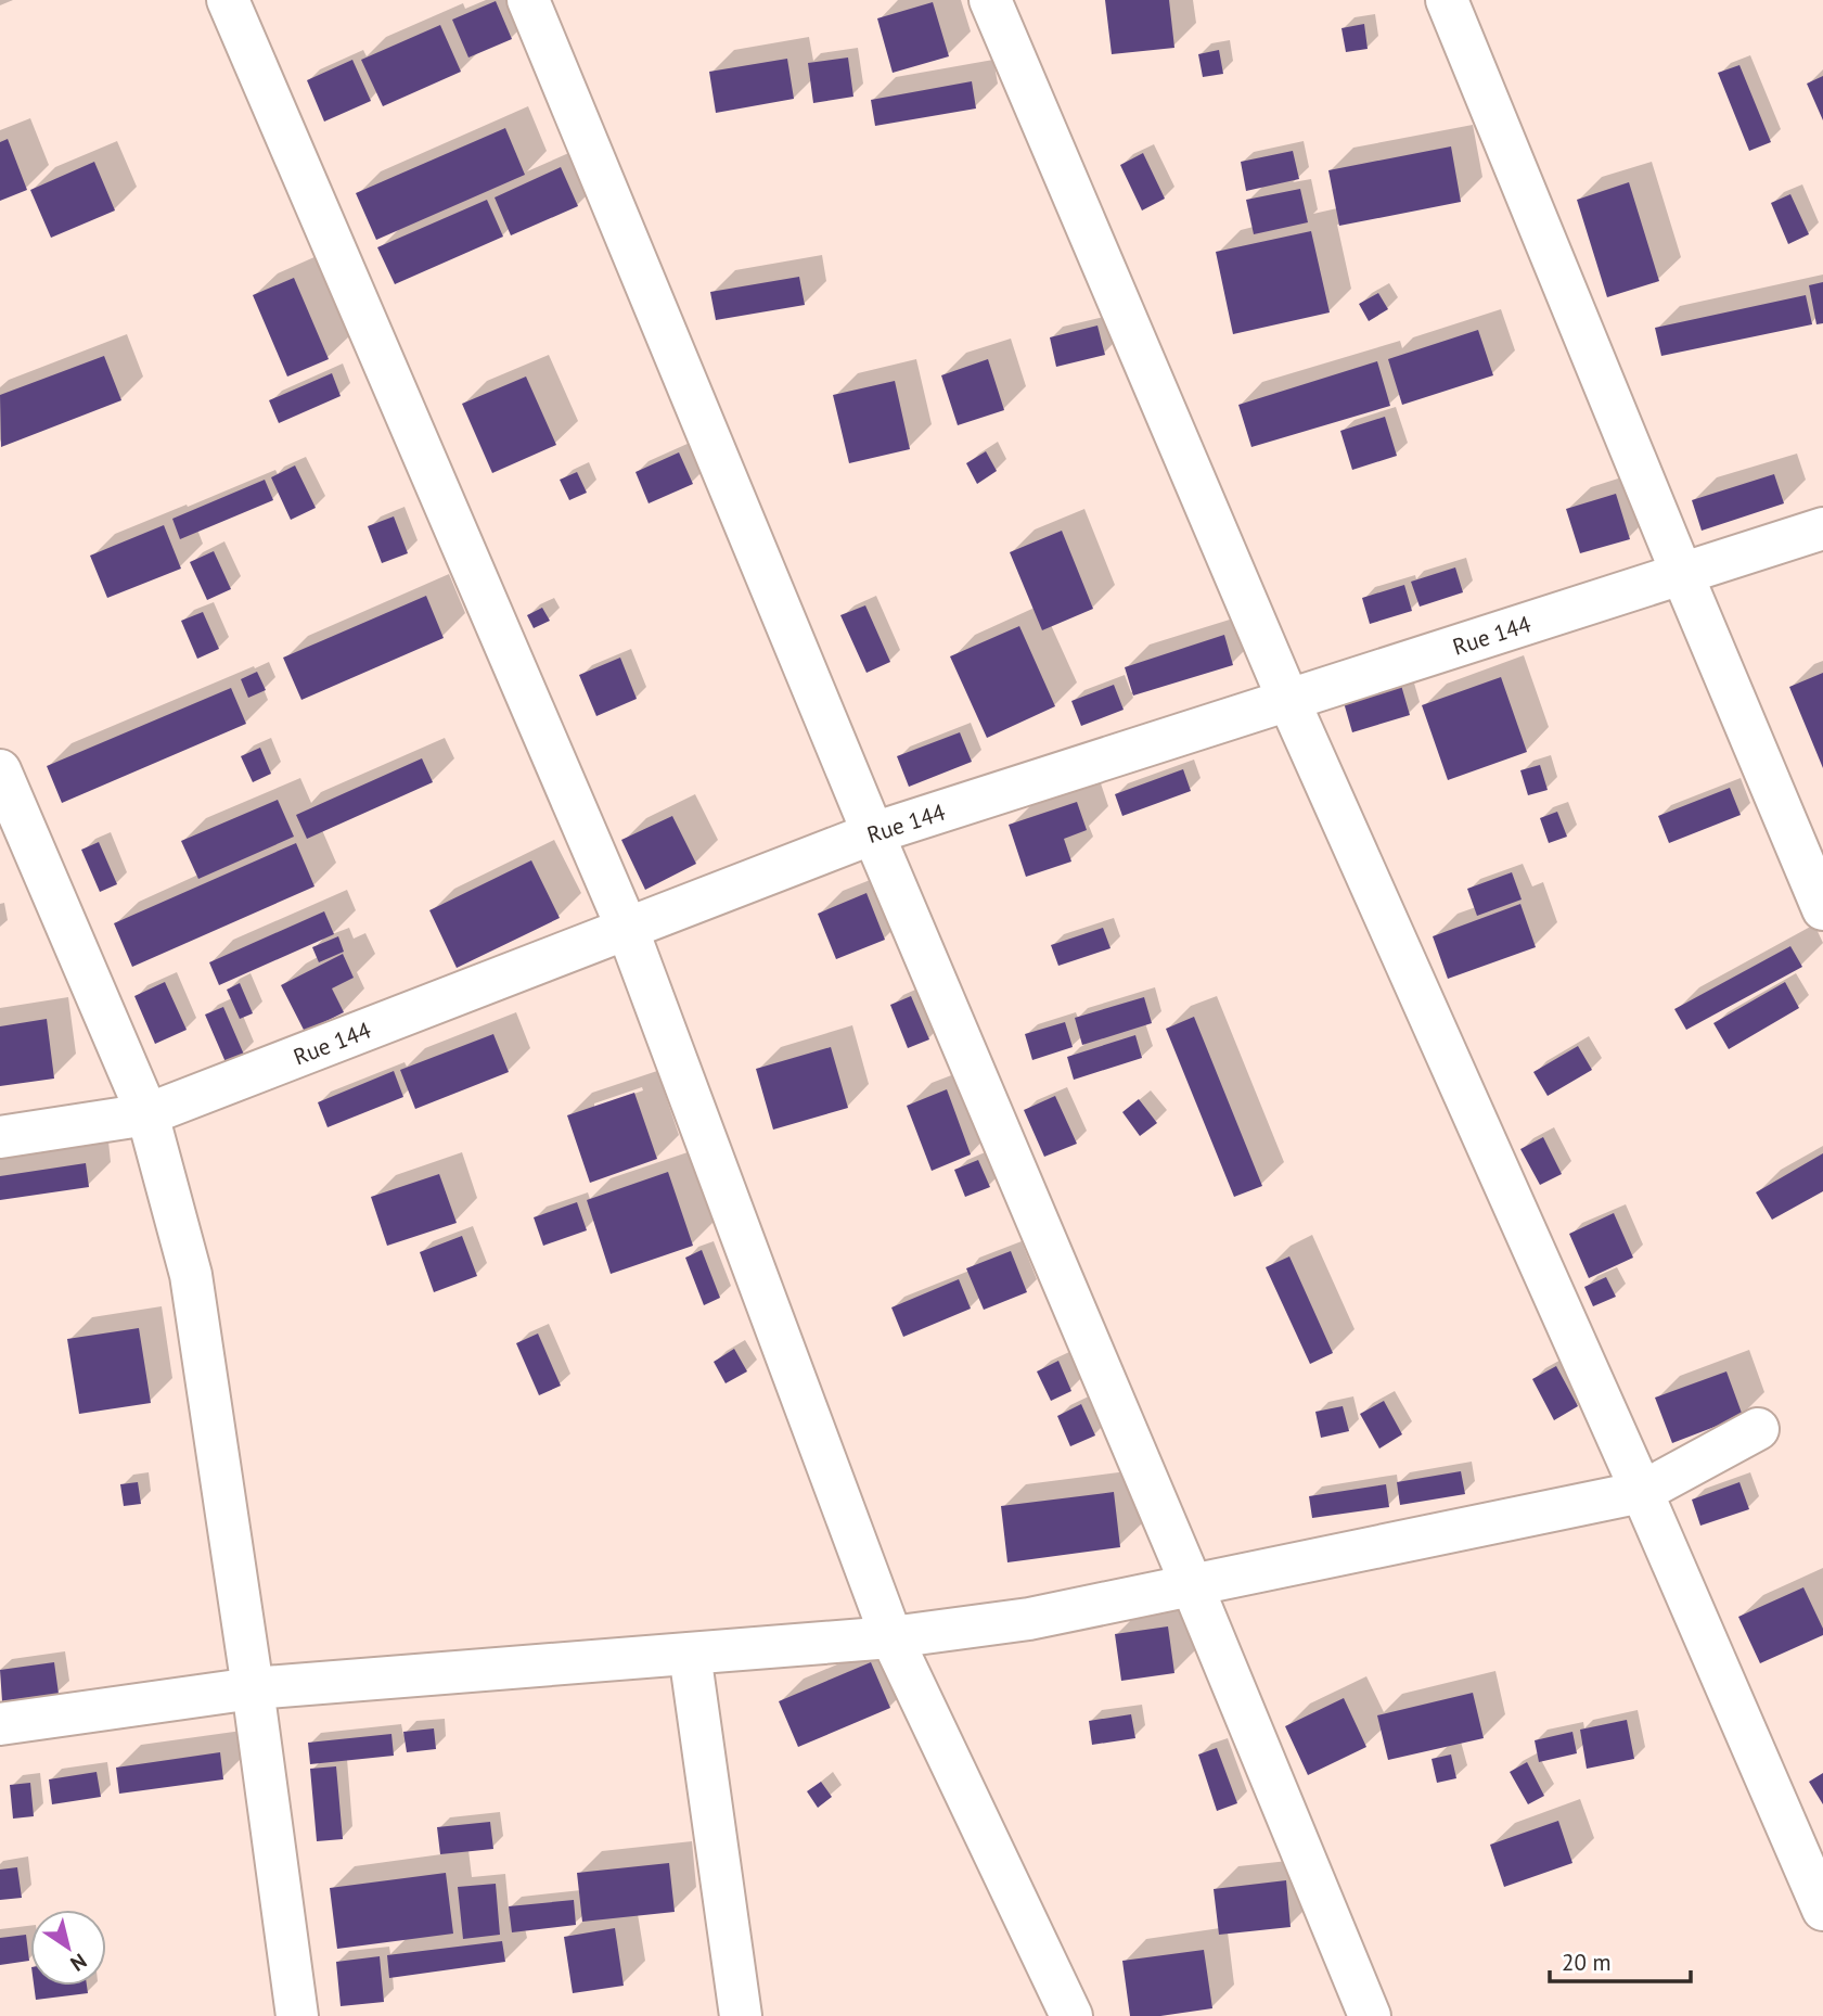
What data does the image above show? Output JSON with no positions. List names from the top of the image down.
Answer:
{
  "streets": {
    "street": ["Rue 144"]
  },
  "scale_bar": "20 m",
  "north": "bottom right"
}
